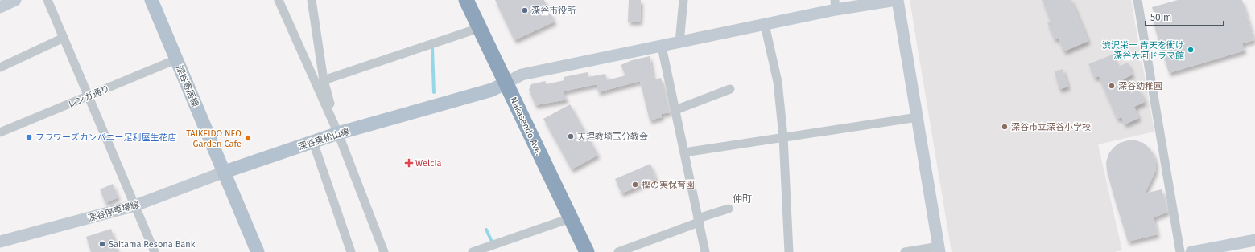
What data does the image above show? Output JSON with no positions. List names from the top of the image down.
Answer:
{
  "streets": {
    "highway": ["Nakasendo Ave."],
    "main road": ["深谷寄居線", "深谷東松山線"],
    "street": ["レンガ通り", "深谷停車場線"]
  },
  "crossings": [
    ["深谷寄居線", "レンガ通り"],
    ["深谷寄居線", "深谷東松山線"],
    ["深谷寄居線", "深谷停車場線"],
    ["Nakasendo Ave.", "深谷東松山線"],
    ["深谷東松山線", "深谷停車場線"]
  ],
  "districts": ["仲町"],
  "places": {
    "other": [
      "深谷市役所",
      "渋沢栄一 青天を衝け 深谷大河ドラマ館",
      "深谷幼稚園",
      "深谷市立深谷小学校",
      "天理教埼玉分教会",
      "フラワーズカンパニー足利屋生花店",
      "TAIKEIDO NEO Garden Cafe",
      "樫の実保育園",
      "Saitama Resona Bank"
    ],
    "health": ["Welcia"]
  },
  "scale_bar": "50 m"
}
